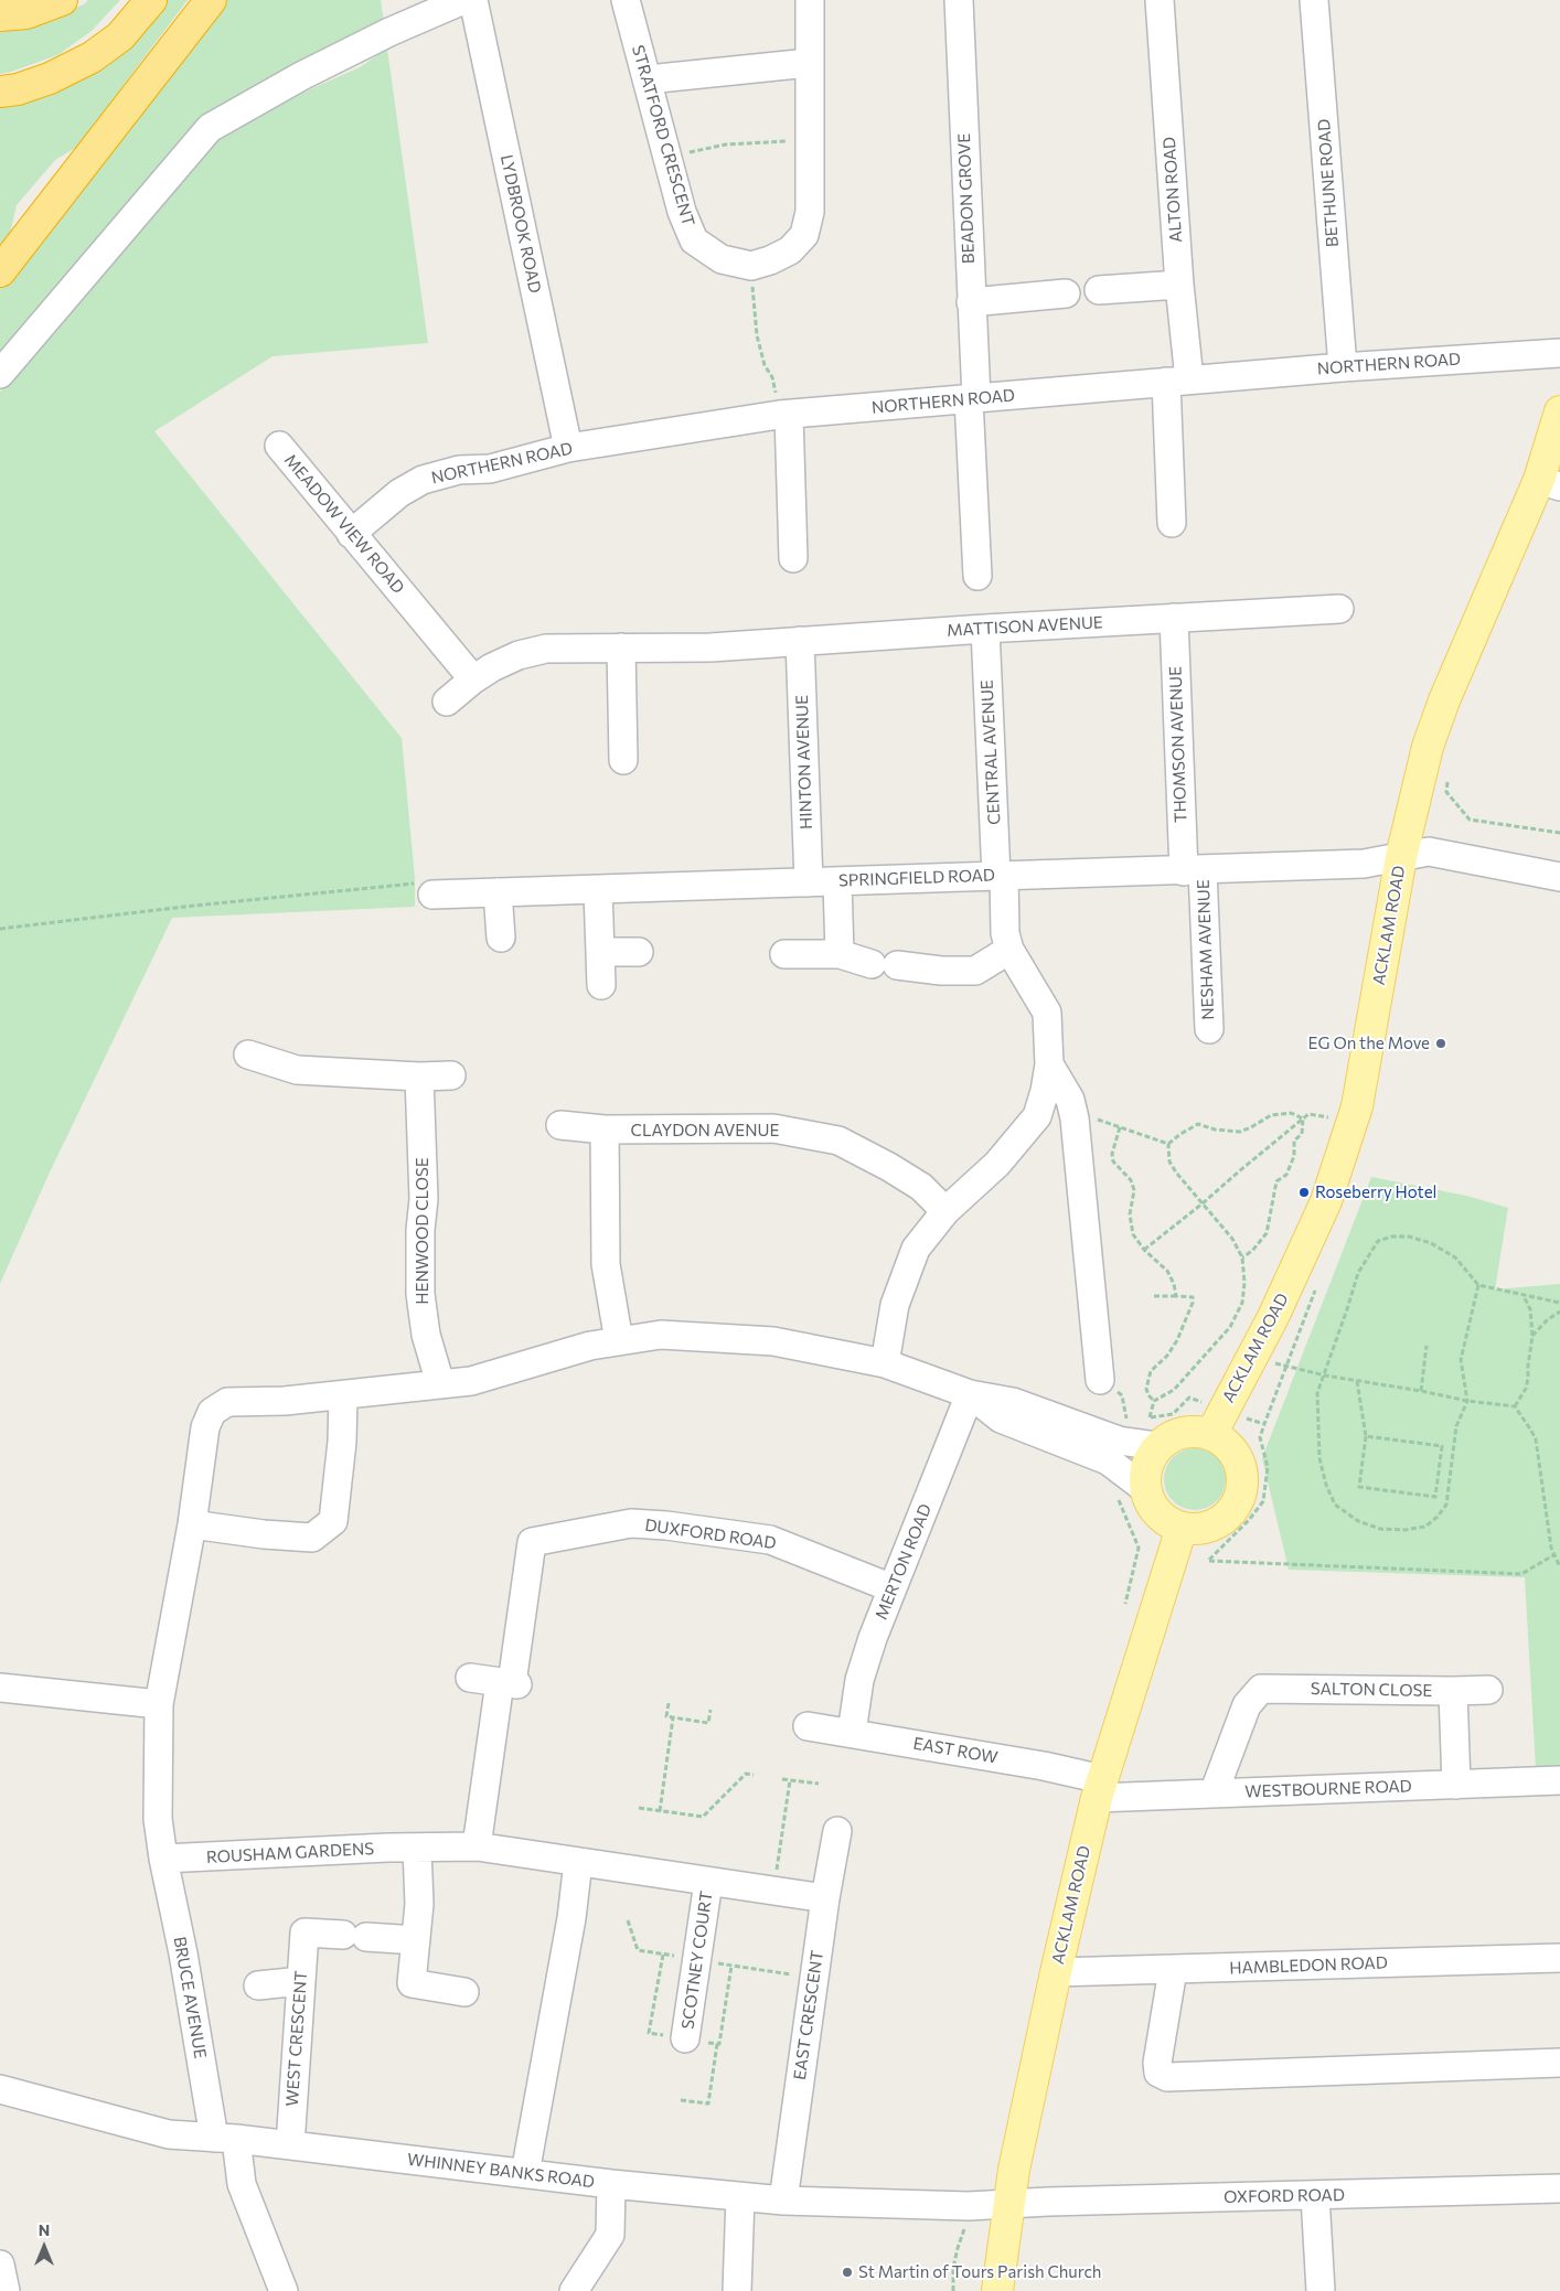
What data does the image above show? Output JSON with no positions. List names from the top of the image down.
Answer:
{
  "streets": {
    "main road": ["ACKLAM ROAD"],
    "street": [
      "STRATFORD CRESCENT",
      "BETHUNE ROAD",
      "ALTON ROAD",
      "BEADON GROVE",
      "LYDBROOK ROAD",
      "NORTHERN ROAD",
      "MEADOW VIEW ROAD",
      "MATTISON AVENUE",
      "THOMSON AVENUE",
      "CENTRAL AVENUE",
      "HINTON AVENUE",
      "SPRINGFIELD ROAD",
      "NESHAM AVENUE",
      "CLAYDON AVENUE",
      "HENWOOD CLOSE",
      "DUXFORD ROAD",
      "MERTON ROAD",
      "SALTON CLOSE",
      "EAST ROW",
      "WESTBOURNE ROAD",
      "ROUSHAM GARDENS",
      "SCOTNEY COURT",
      "HAMBLEDON ROAD",
      "BRUCE AVENUE",
      "EAST CRESCENT",
      "WEST CRESCENT",
      "WHINNEY BANKS ROAD",
      "OXFORD ROAD"
    ]
  },
  "crossings": [
    ["BETHUNE ROAD", "NORTHERN ROAD"],
    ["ALTON ROAD", "NORTHERN ROAD"],
    ["BEADON GROVE", "NORTHERN ROAD"],
    ["LYDBROOK ROAD", "NORTHERN ROAD"],
    ["NORTHERN ROAD", "MEADOW VIEW ROAD"],
    ["MEADOW VIEW ROAD", "MATTISON AVENUE"],
    ["MATTISON AVENUE", "THOMSON AVENUE"],
    ["MATTISON AVENUE", "CENTRAL AVENUE"],
    ["MATTISON AVENUE", "HINTON AVENUE"],
    ["THOMSON AVENUE", "SPRINGFIELD ROAD"],
    ["THOMSON AVENUE", "NESHAM AVENUE"],
    ["CENTRAL AVENUE", "SPRINGFIELD ROAD"],
    ["HINTON AVENUE", "SPRINGFIELD ROAD"],
    ["SPRINGFIELD ROAD", "ACKLAM ROAD"],
    ["SPRINGFIELD ROAD", "NESHAM AVENUE"],
    ["ACKLAM ROAD", "EAST ROW"],
    ["ACKLAM ROAD", "WESTBOURNE ROAD"],
    ["ACKLAM ROAD", "HAMBLEDON ROAD"],
    ["ACKLAM ROAD", "WHINNEY BANKS ROAD"],
    ["ACKLAM ROAD", "OXFORD ROAD"],
    ["HENWOOD CLOSE", "BRUCE AVENUE"],
    ["DUXFORD ROAD", "MERTON ROAD"],
    ["MERTON ROAD", "EAST ROW"],
    ["MERTON ROAD", "BRUCE AVENUE"],
    ["SALTON CLOSE", "WESTBOURNE ROAD"],
    ["EAST ROW", "WESTBOURNE ROAD"],
    ["ROUSHAM GARDENS", "SCOTNEY COURT"],
    ["ROUSHAM GARDENS", "BRUCE AVENUE"],
    ["ROUSHAM GARDENS", "EAST CRESCENT"],
    ["BRUCE AVENUE", "WHINNEY BANKS ROAD"],
    ["EAST CRESCENT", "WHINNEY BANKS ROAD"],
    ["WEST CRESCENT", "WHINNEY BANKS ROAD"],
    ["WHINNEY BANKS ROAD", "OXFORD ROAD"]
  ],
  "places": ["EG On the Move", "Roseberry Hotel", "St Martin of Tours Parish Church"],
  "north": "top"
}
